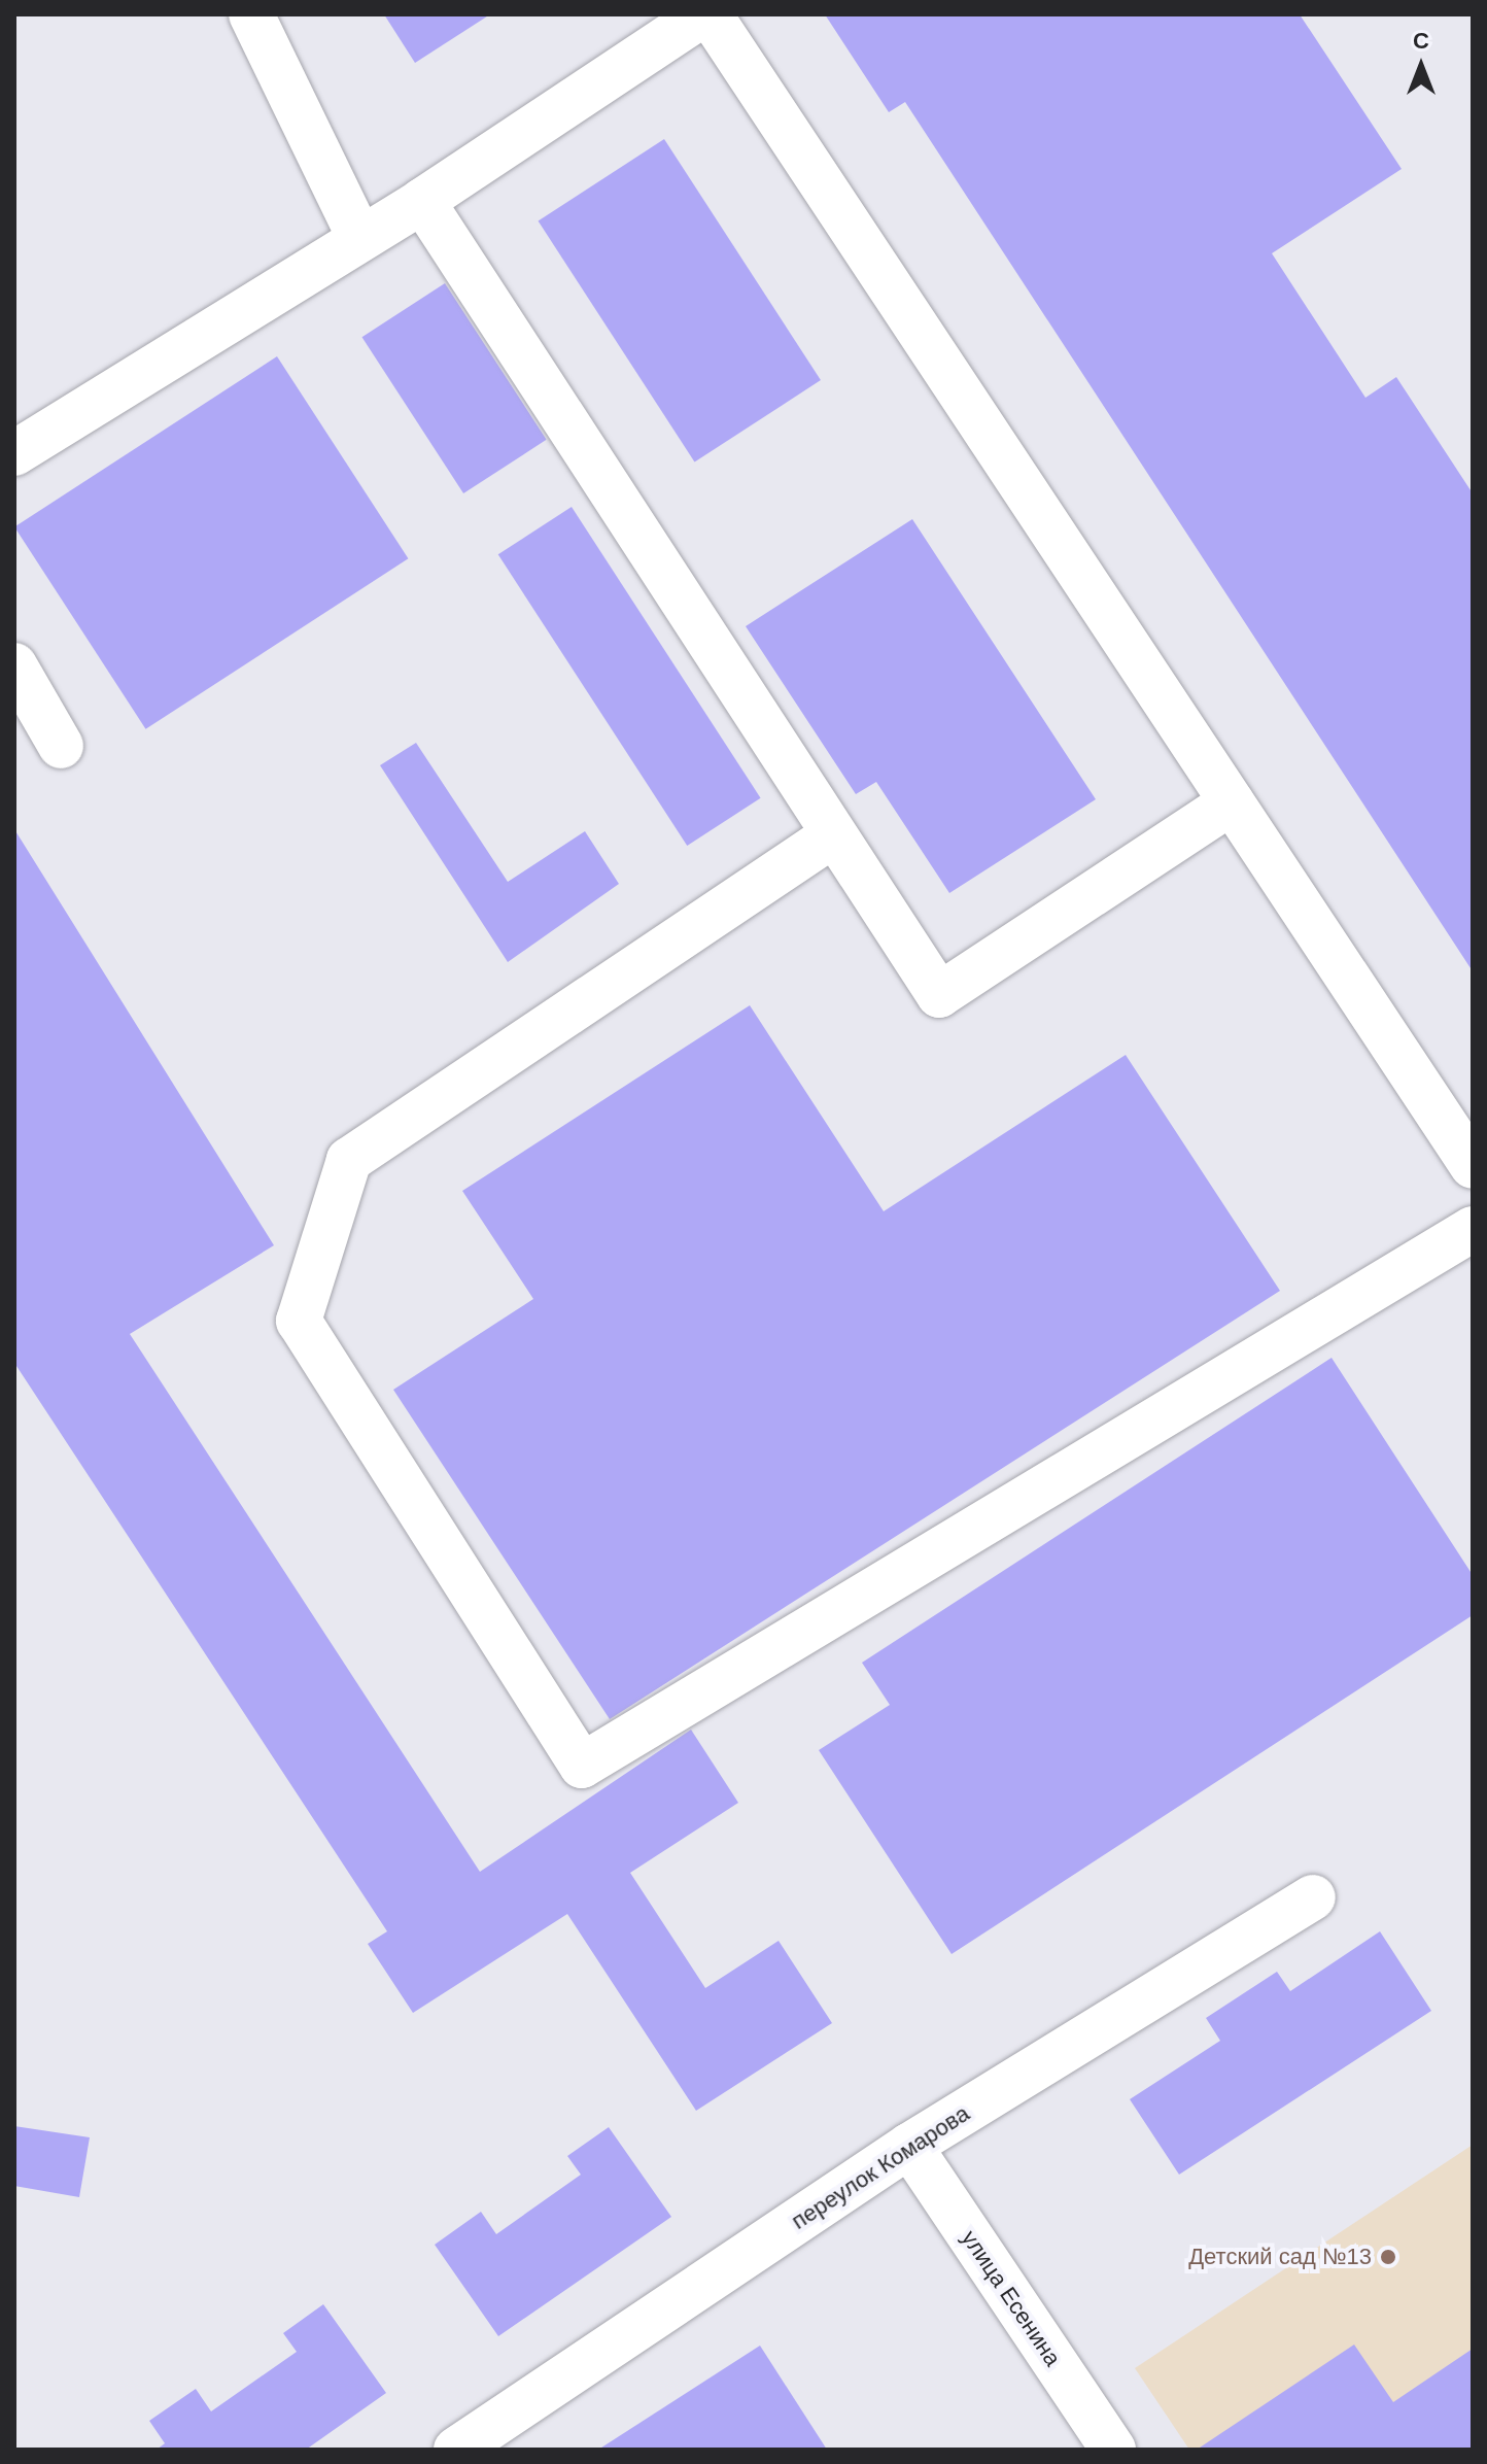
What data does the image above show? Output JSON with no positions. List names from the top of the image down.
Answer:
{
  "streets": {
    "street": ["переулок Комарова", "улица Есенина"]
  },
  "crossings": [
    ["переулок Комарова", "улица Есенина"]
  ],
  "places": ["Детский сад №13"],
  "north": "top"
}
